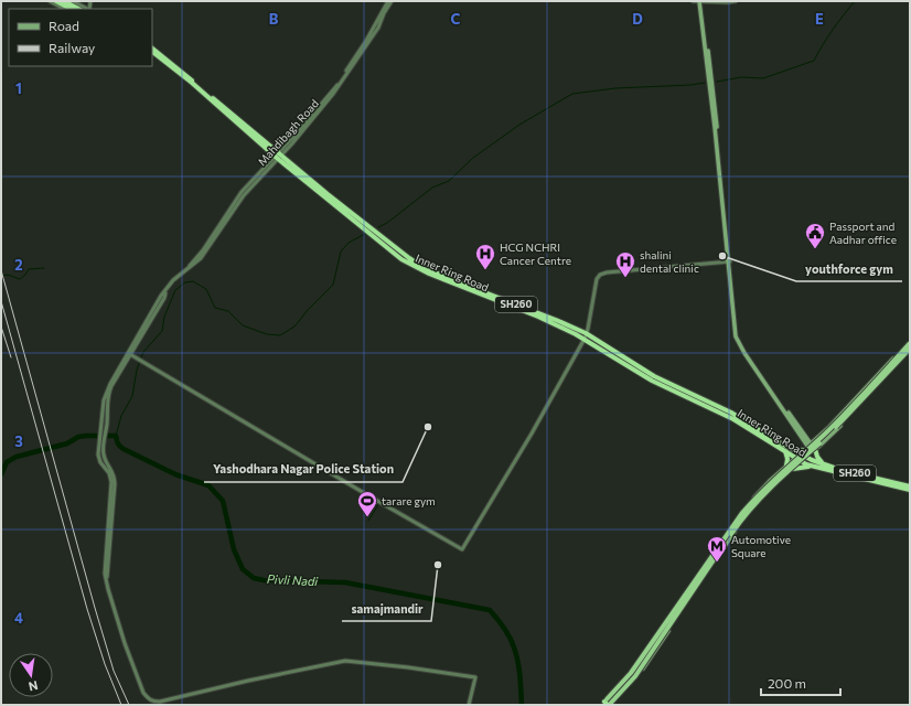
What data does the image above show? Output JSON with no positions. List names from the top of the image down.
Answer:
{
  "streets": {
    "highway": ["Inner Ring Road", "SH260"],
    "street": ["Mahdibagh Road"]
  },
  "crossings": [
    ["Mahdibagh Road", "SH260"],
    ["Inner Ring Road", "SH260"]
  ],
  "water": ["Pivli Nadi"],
  "places": {
    "public building": ["Passport and Aadhar office"],
    "other": ["youthforce gym", "Yashodhara Nagar Police Station", "samajmandir"],
    "hospital": ["HCG NCHRI Cancer Centre", "shalini dental clinic"],
    "sports": ["tarare gym"],
    "metro station": ["Automotive Square"]
  },
  "legend": ["Road", "Railway"],
  "scale_bar": "200 m",
  "north": "bottom",
  "grid": {
    "columns": [
      "B",
      "C",
      "D",
      "E"
    ],
    "rows": [
      "1",
      "2",
      "3",
      "4"
    ]
  }
}
